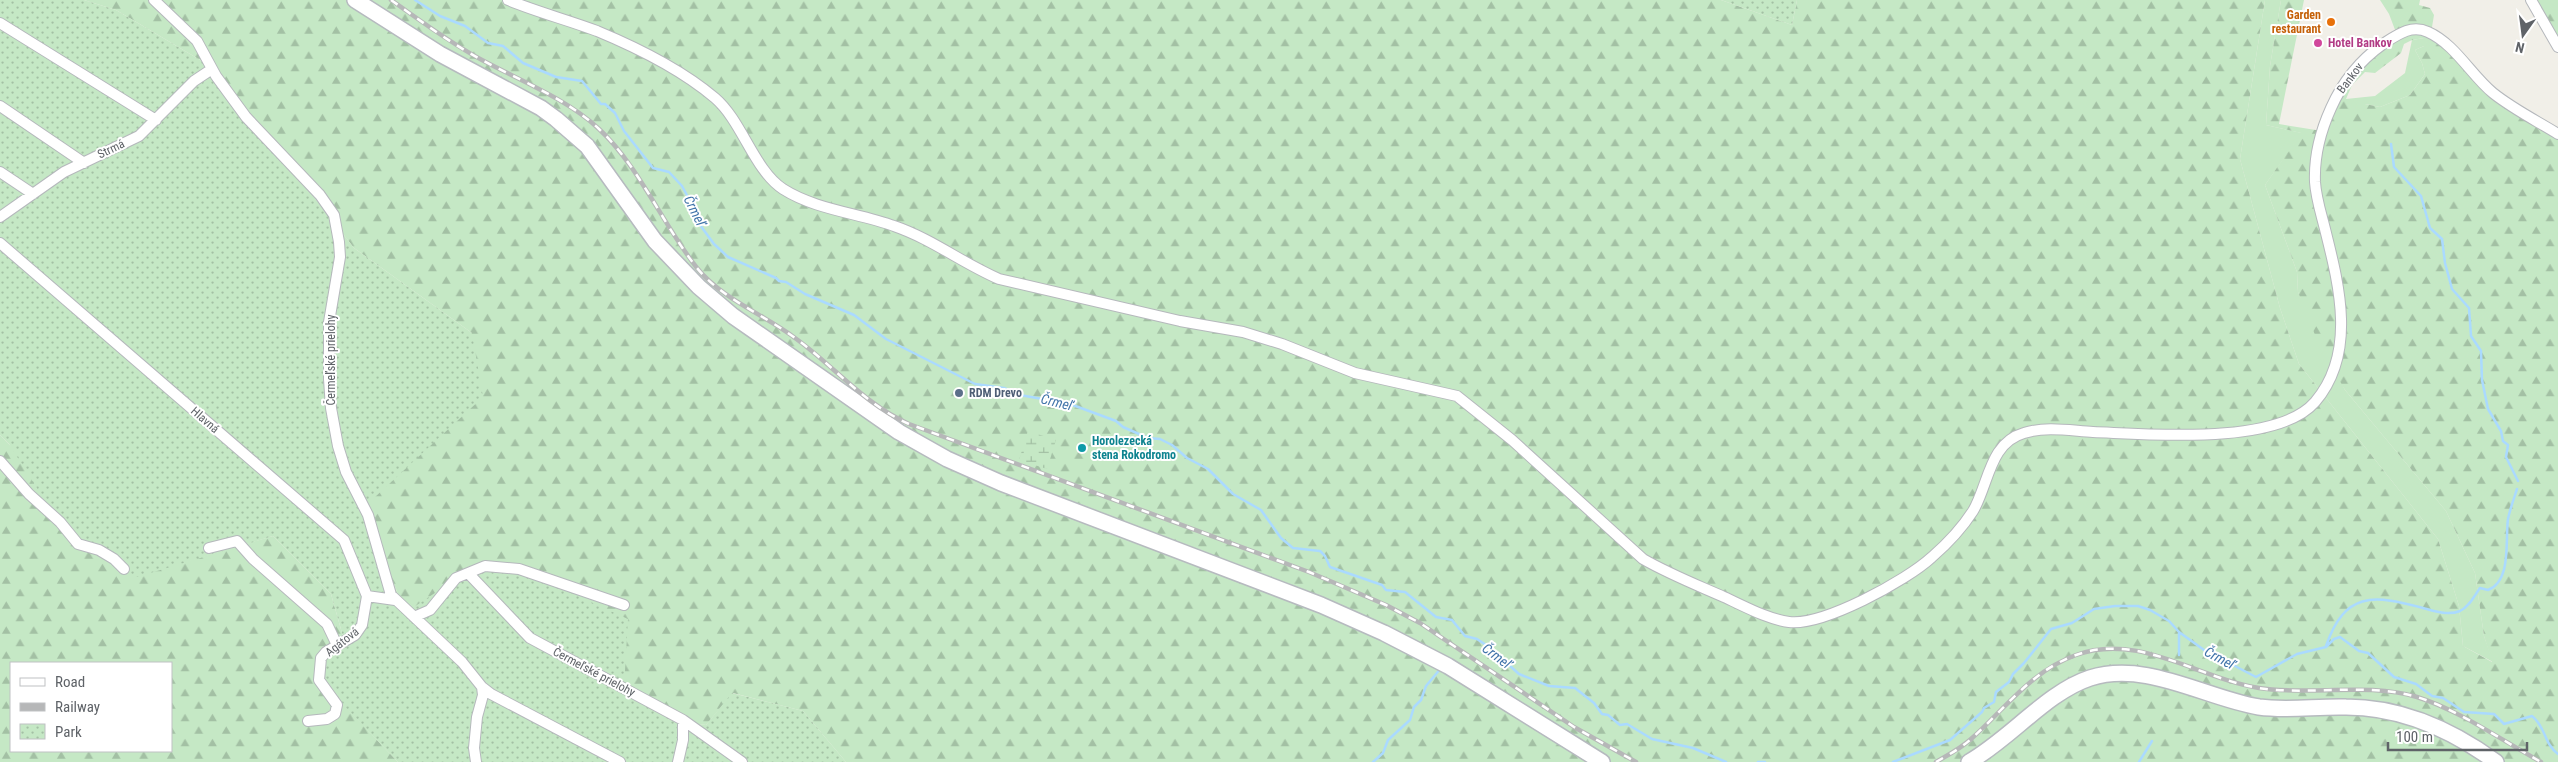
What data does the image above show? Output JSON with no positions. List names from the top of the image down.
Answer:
{
  "streets": {
    "street": [
      "Bankov",
      "Strmá",
      "Čermeľské prielohy",
      "Hlavná",
      "Agátová"
    ]
  },
  "crossings": [
    ["Strmá", "Čermeľské prielohy"],
    ["Hlavná", "Agátová"]
  ],
  "water": ["Črmeľ"],
  "places": [
    "Garden restaurant",
    "Hotel Bankov",
    "RDM Drevo",
    "Horolezecká stena Rokodromo"
  ],
  "legend": ["Road", "Railway", "Park"],
  "scale_bar": "100 m",
  "north": "bottom"
}
